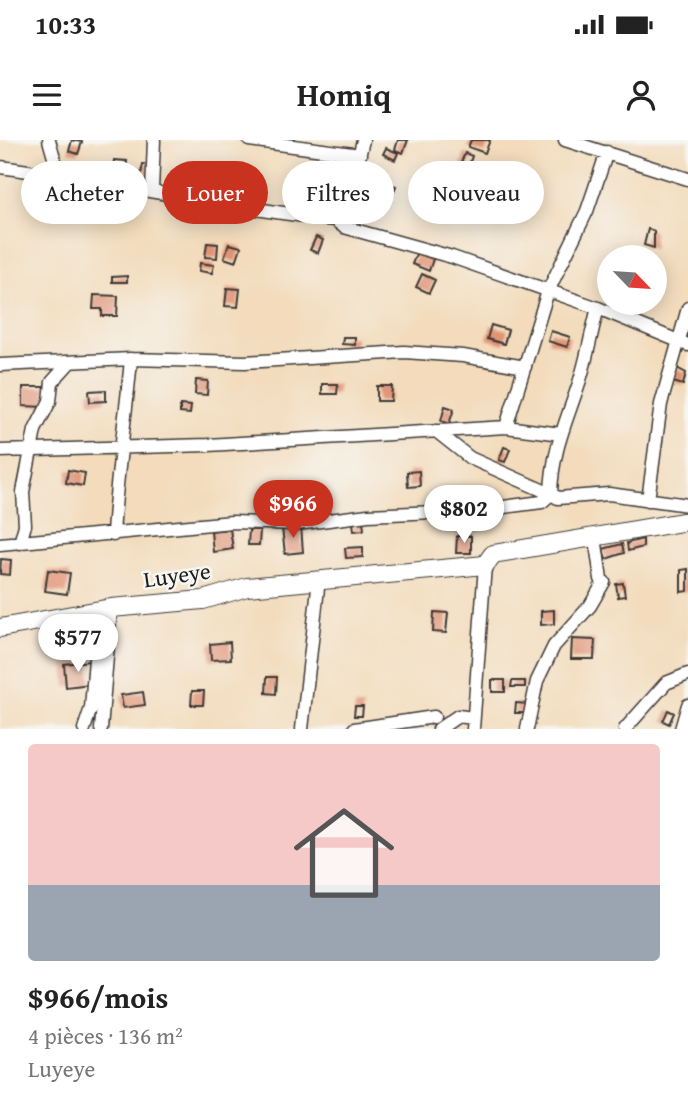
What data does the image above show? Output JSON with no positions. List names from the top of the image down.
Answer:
{
  "streets": {
    "street": ["Luyeye"]
  },
  "north": "bottom right",
  "page": {
    "status": "10:33",
    "header": "Homiq",
    "chip": [
      "Acheter",
      "Louer",
      "Filtres",
      "Nouveau"
    ],
    "price": ["$966", "$802", "$577"],
    "list": [
      {
        "name": "$966/mois",
        "note": "4 pièces · 136 m² · Luyeye"
      }
    ]
  }
}
